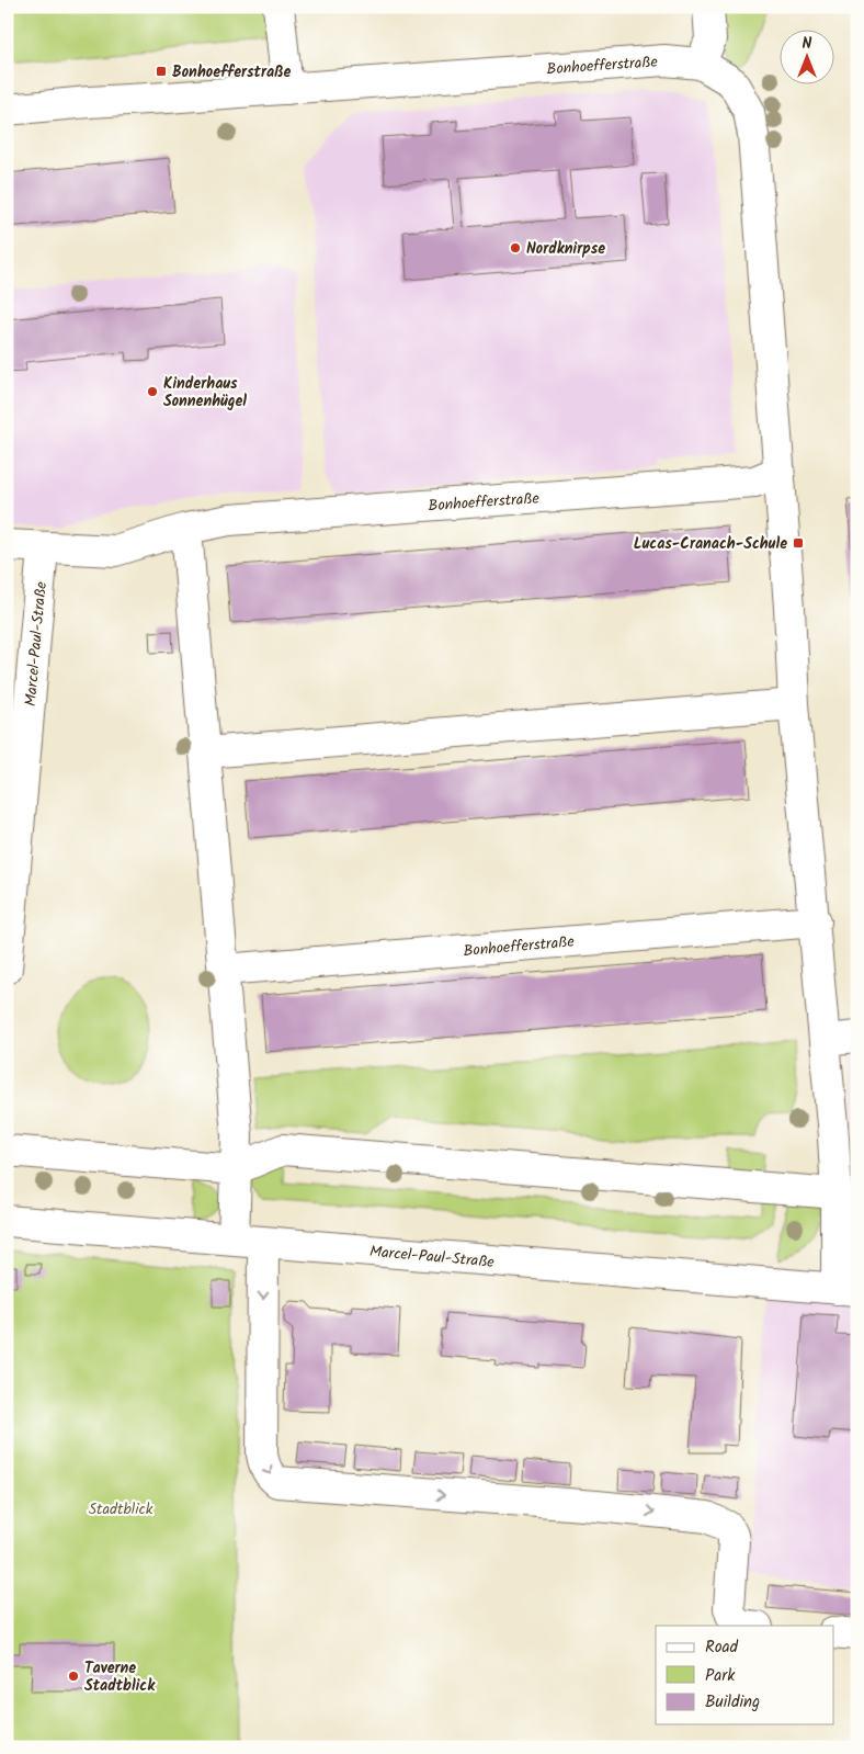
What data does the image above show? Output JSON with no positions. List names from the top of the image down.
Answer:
{
  "streets": {
    "street": ["Bonhoefferstraße", "Marcel-Paul-Straße"]
  },
  "crossings": [
    ["Bonhoefferstraße", "Marcel-Paul-Straße"]
  ],
  "parks": ["Stadtblick"],
  "places": {
    "transit": ["Bonhoefferstraße", "Lucas-Cranach-Schule"],
    "other": ["Nordknirpse", "Kinderhaus Sonnenhügel", "Taverne Stadtblick"]
  },
  "legend": ["Road", "Park", "Building"],
  "north": "top"
}
